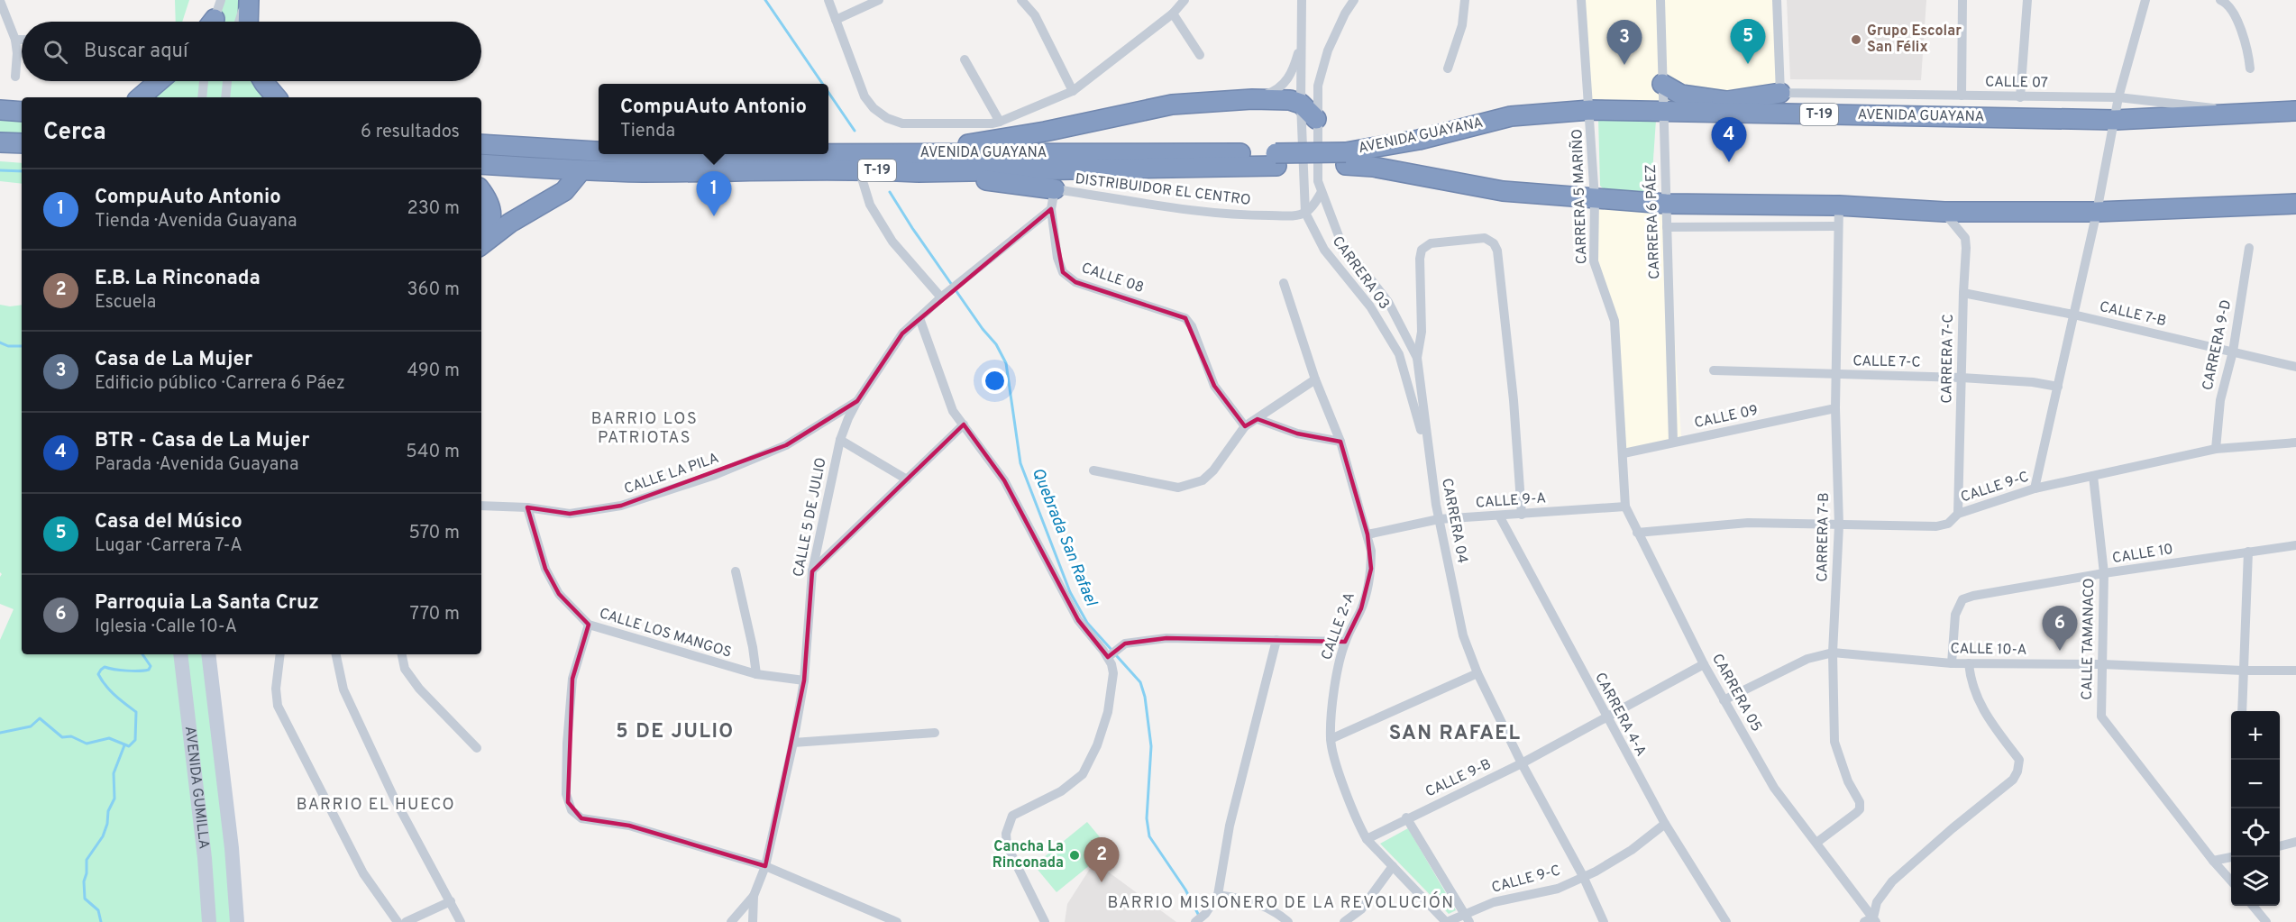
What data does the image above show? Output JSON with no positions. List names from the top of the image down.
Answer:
{
  "streets": {
    "highway": ["T-19", "AVENIDA GUAYANA"],
    "main road": ["AVENIDA GUMILLA"],
    "street": [
      "CALLE 07",
      "DISTRIBUIDOR EL CENTRO",
      "CARRERA 5 MARIÑO",
      "CARRERA 6 PÁEZ",
      "CARRERA 03",
      "CALLE 08",
      "CALLE 7-B",
      "CARRERA 9-D",
      "CARRERA 7-C",
      "CALLE 7-C",
      "CALLE 09",
      "CALLE LA PILA",
      "CALLE 9-C",
      "CALLE 9-A",
      "CALLE 5 DE JULIO",
      "CARRERA 04",
      "CARRERA 7-B",
      "CALLE 10",
      "CALLE 2-A",
      "CALLE LOS MANGOS",
      "CALLE TAMANACO",
      "CALLE 10-A",
      "CARRERA 05",
      "CARRERA 4-A",
      "CALLE 9-B"
    ]
  },
  "crossings": [
    ["CALLE 07", "AVENIDA GUAYANA"],
    ["AVENIDA GUAYANA", "CARRERA 5 MARIÑO"],
    ["AVENIDA GUAYANA", "CARRERA 6 PÁEZ"],
    ["AVENIDA GUAYANA", "CARRERA 7-C"],
    ["AVENIDA GUAYANA", "CARRERA 7-B"],
    ["DISTRIBUIDOR EL CENTRO", "CARRERA 03"],
    ["CARRERA 5 MARIÑO", "CALLE 09"],
    ["CARRERA 5 MARIÑO", "CARRERA 05"],
    ["CARRERA 6 PÁEZ", "CALLE 09"],
    ["CARRERA 03", "CARRERA 04"],
    ["CALLE 08", "CALLE 5 DE JULIO"],
    ["CALLE 7-B", "CARRERA 9-D"],
    ["CALLE 7-B", "CARRERA 7-C"],
    ["CARRERA 9-D", "CALLE 9-C"],
    ["CARRERA 7-C", "CALLE 7-C"],
    ["CARRERA 7-C", "CALLE 9-C"],
    ["CALLE 7-C", "CARRERA 7-B"],
    ["CALLE 09", "CARRERA 7-B"],
    ["CALLE 09", "CARRERA 05"],
    ["CALLE LA PILA", "CALLE 5 DE JULIO"],
    ["CALLE LA PILA", "CALLE LOS MANGOS"],
    ["CALLE 9-C", "CARRERA 04"],
    ["CALLE 9-C", "CARRERA 7-B"],
    ["CALLE 9-C", "CALLE 2-A"],
    ["CALLE 9-C", "CALLE TAMANACO"],
    ["CALLE 9-C", "CARRERA 05"],
    ["CALLE 9-C", "CARRERA 4-A"],
    ["CALLE 9-A", "CARRERA 04"],
    ["CALLE 9-A", "CALLE 2-A"],
    ["CALLE 9-A", "CARRERA 05"],
    ["CALLE 9-A", "CARRERA 4-A"],
    ["CALLE 5 DE JULIO", "CALLE LOS MANGOS"],
    ["CARRERA 04", "CALLE 9-B"],
    ["CARRERA 7-B", "CALLE 10-A"],
    ["CARRERA 7-B", "CARRERA 05"],
    ["CALLE 10", "CALLE TAMANACO"],
    ["CALLE 10", "CALLE 10-A"],
    ["CALLE 2-A", "CALLE 9-B"],
    ["CALLE TAMANACO", "CALLE 10-A"],
    ["CALLE 10-A", "CARRERA 05"],
    ["CARRERA 05", "CALLE 9-B"],
    ["CARRERA 4-A", "CALLE 9-B"]
  ],
  "districts": [
    "BARRIO LOS PATRIOTAS",
    "5 DE JULIO",
    "SAN RAFAEL",
    "BARRIO EL HUECO",
    "BARRIO MISIONERO DE LA REVOLUCIÓN"
  ],
  "water": ["Quebrada San Rafael"],
  "places": ["Grupo Escolar San Félix", "Cancha La Rinconada"],
  "page": {
    "pins": [
      "5",
      "3",
      "4",
      "1",
      "6",
      "2"
    ],
    "search": "Buscar aquí",
    "popup": ["CompuAuto Antonio", "Tienda"],
    "heading": ["Cerca", "6 resultados"],
    "list": [
      {
        "mark": "1",
        "name": "CompuAuto Antonio",
        "note": "Tienda · Avenida Guayana",
        "value": "230 m"
      },
      {
        "mark": "2",
        "name": "E.B. La Rinconada",
        "note": "Escuela",
        "value": "360 m"
      },
      {
        "mark": "3",
        "name": "Casa de La Mujer",
        "note": "Edificio público · Carrera 6 Páez",
        "value": "490 m"
      },
      {
        "mark": "4",
        "name": "BTR - Casa de La Mujer",
        "note": "Parada · Avenida Guayana",
        "value": "540 m"
      },
      {
        "mark": "5",
        "name": "Casa del Músico",
        "note": "Lugar · Carrera 7-A",
        "value": "570 m"
      },
      {
        "mark": "6",
        "name": "Parroquia La Santa Cruz",
        "note": "Iglesia · Calle 10-A",
        "value": "770 m"
      }
    ],
    "map_buttons": ["+", "−"]
  }
}
